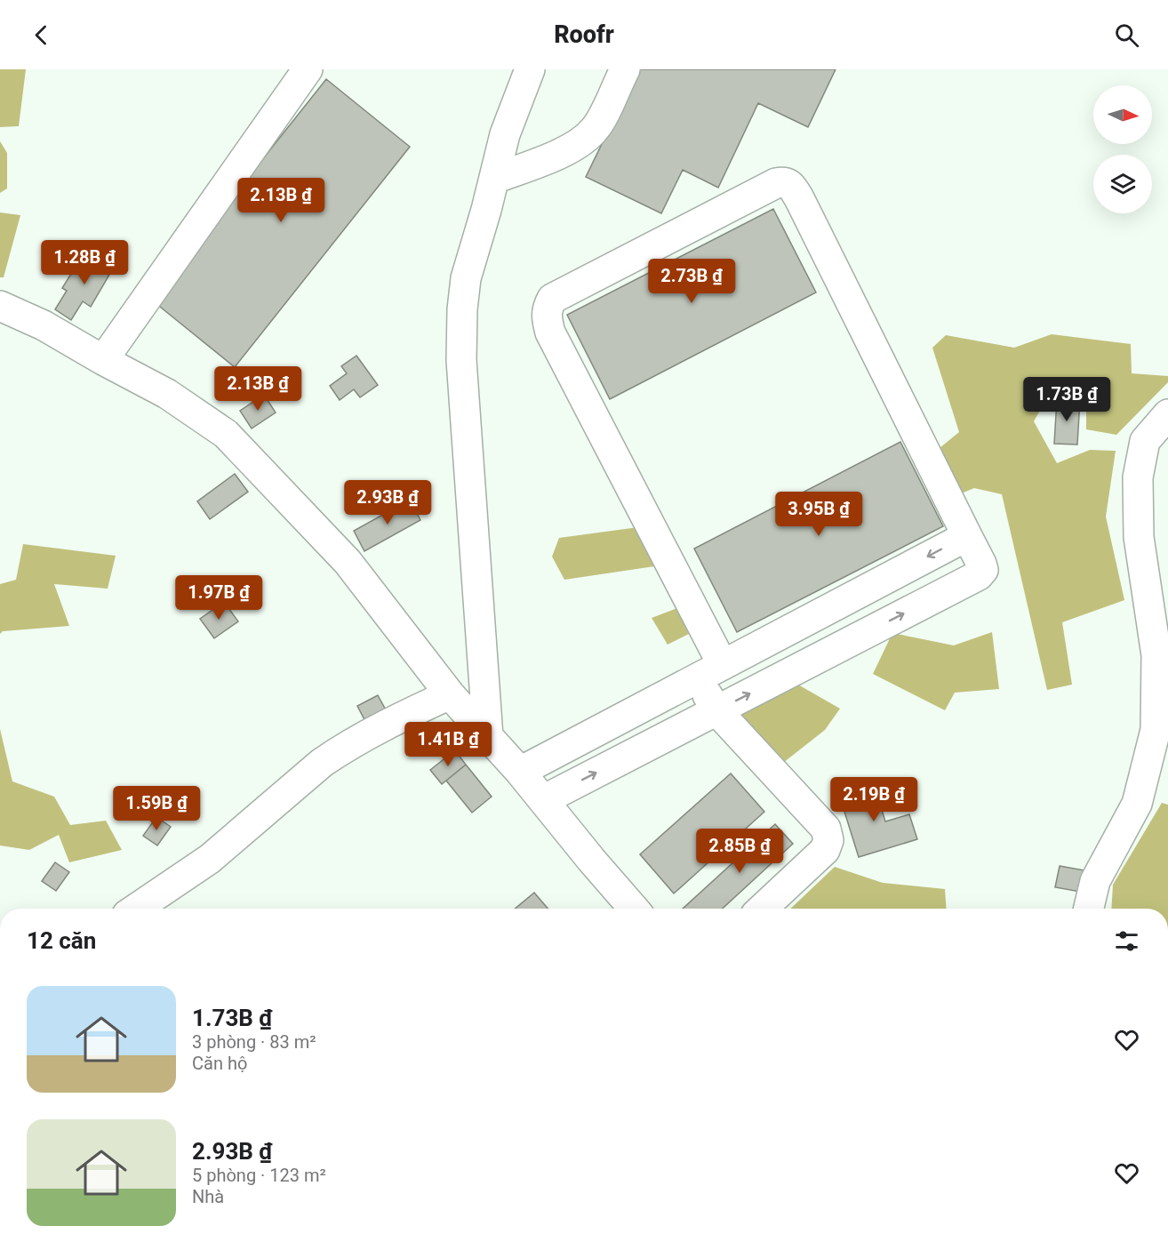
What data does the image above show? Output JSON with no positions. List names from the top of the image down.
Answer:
{
  "north": "right",
  "page": {
    "header": "Roofr",
    "price": [
      "2.13B ₫",
      "1.28B ₫",
      "2.73B ₫",
      "2.13B ₫",
      "1.73B ₫",
      "2.93B ₫",
      "3.95B ₫",
      "1.97B ₫",
      "1.41B ₫",
      "2.19B ₫",
      "1.59B ₫",
      "2.85B ₫"
    ],
    "heading": "12 căn",
    "list": [
      {
        "name": "1.73B ₫",
        "note": "3 phòng · 83 m² · Căn hộ"
      },
      {
        "name": "2.93B ₫",
        "note": "5 phòng · 123 m² · Nhà"
      }
    ]
  }
}
